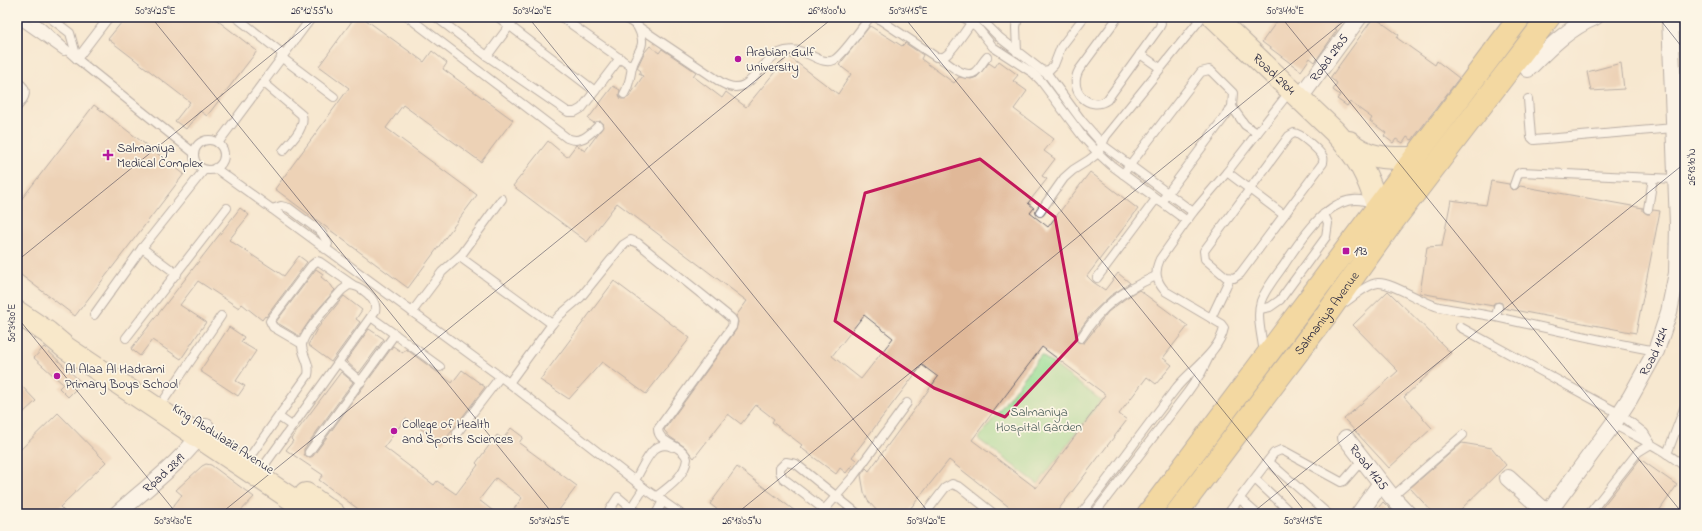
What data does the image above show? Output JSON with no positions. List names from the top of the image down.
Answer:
{
  "streets": {
    "main road": ["Salmaniya Avenue"],
    "street": [
      "Road 2905",
      "Road 2904",
      "Road 1124",
      "King Abdulaziz Avenue",
      "Road 1125",
      "Road 2819"
    ]
  },
  "crossings": [
    ["Road 2905", "Road 2904"],
    ["Road 2904", "Salmaniya Avenue"],
    ["King Abdulaziz Avenue", "Road 2819"]
  ],
  "parks": ["Salmaniya Hospital Garden"],
  "places": {
    "other": ["Arabian Gulf University", "Al Alaa Al Hadrami Primary Boys School", "College of Health and Sports Sciences"],
    "health": ["Salmaniya Medical Complex"],
    "transit": ["193"]
  },
  "coordinates": [
    "50°34'25\"E",
    "26°12'55\"N",
    "50°34'20\"E",
    "26°13'00\"N",
    "50°34'15\"E",
    "50°34'10\"E",
    "26°13'10\"N",
    "50°34'30\"E",
    "26°13'05\"N"
  ]
}
